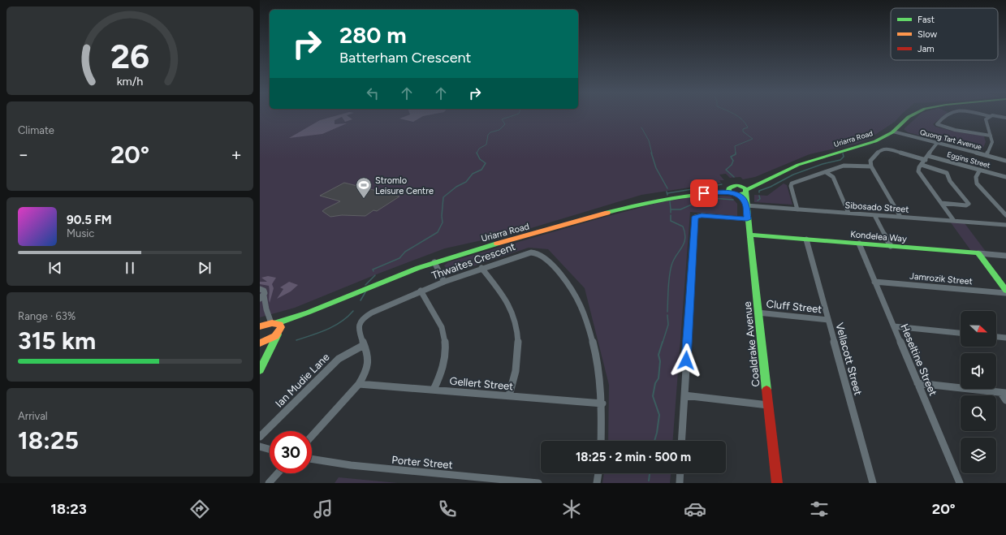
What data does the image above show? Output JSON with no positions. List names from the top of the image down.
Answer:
{
  "streets": {
    "street": [
      "Uriarra Road",
      "Quong Tart Avenue",
      "Eggins Street",
      "Sibosado Street",
      "Kondelea Way",
      "Thwaites Crescent",
      "Jamrozik Street",
      "Cluff Street",
      "Coaldrake Avenue",
      "Vellacott Street",
      "Heseltine Street",
      "Ian Mudie Lane",
      "Gellert Street",
      "Porter Street"
    ]
  },
  "crossings": [
    ["Uriarra Road", "Quong Tart Avenue"],
    ["Uriarra Road", "Coaldrake Avenue"],
    ["Sibosado Street", "Coaldrake Avenue"],
    ["Kondelea Way", "Coaldrake Avenue"],
    ["Kondelea Way", "Vellacott Street"],
    ["Kondelea Way", "Heseltine Street"],
    ["Thwaites Crescent", "Ian Mudie Lane"],
    ["Thwaites Crescent", "Gellert Street"],
    ["Jamrozik Street", "Heseltine Street"],
    ["Cluff Street", "Coaldrake Avenue"],
    ["Cluff Street", "Vellacott Street"]
  ],
  "places": {
    "sports": ["Stromlo Leisure Centre"]
  },
  "legend": ["Fast", "Slow", "Jam"],
  "north": "right",
  "page": {
    "turn": ["280 m", "Batterham Crescent"],
    "tile": [
      "Climate",
      ["Range · 63%", "315 km"],
      ["Arrival", "18:25"]
    ],
    "heat": ["−", "20°", "+"],
    "song": ["90.5 FM", "Music"],
    "limit": "30",
    "trip": "18:25 · 2 min · 500 m",
    "tabs": ["18:23", "20°"],
    "gauge": ["26", "km/h"]
  }
}
